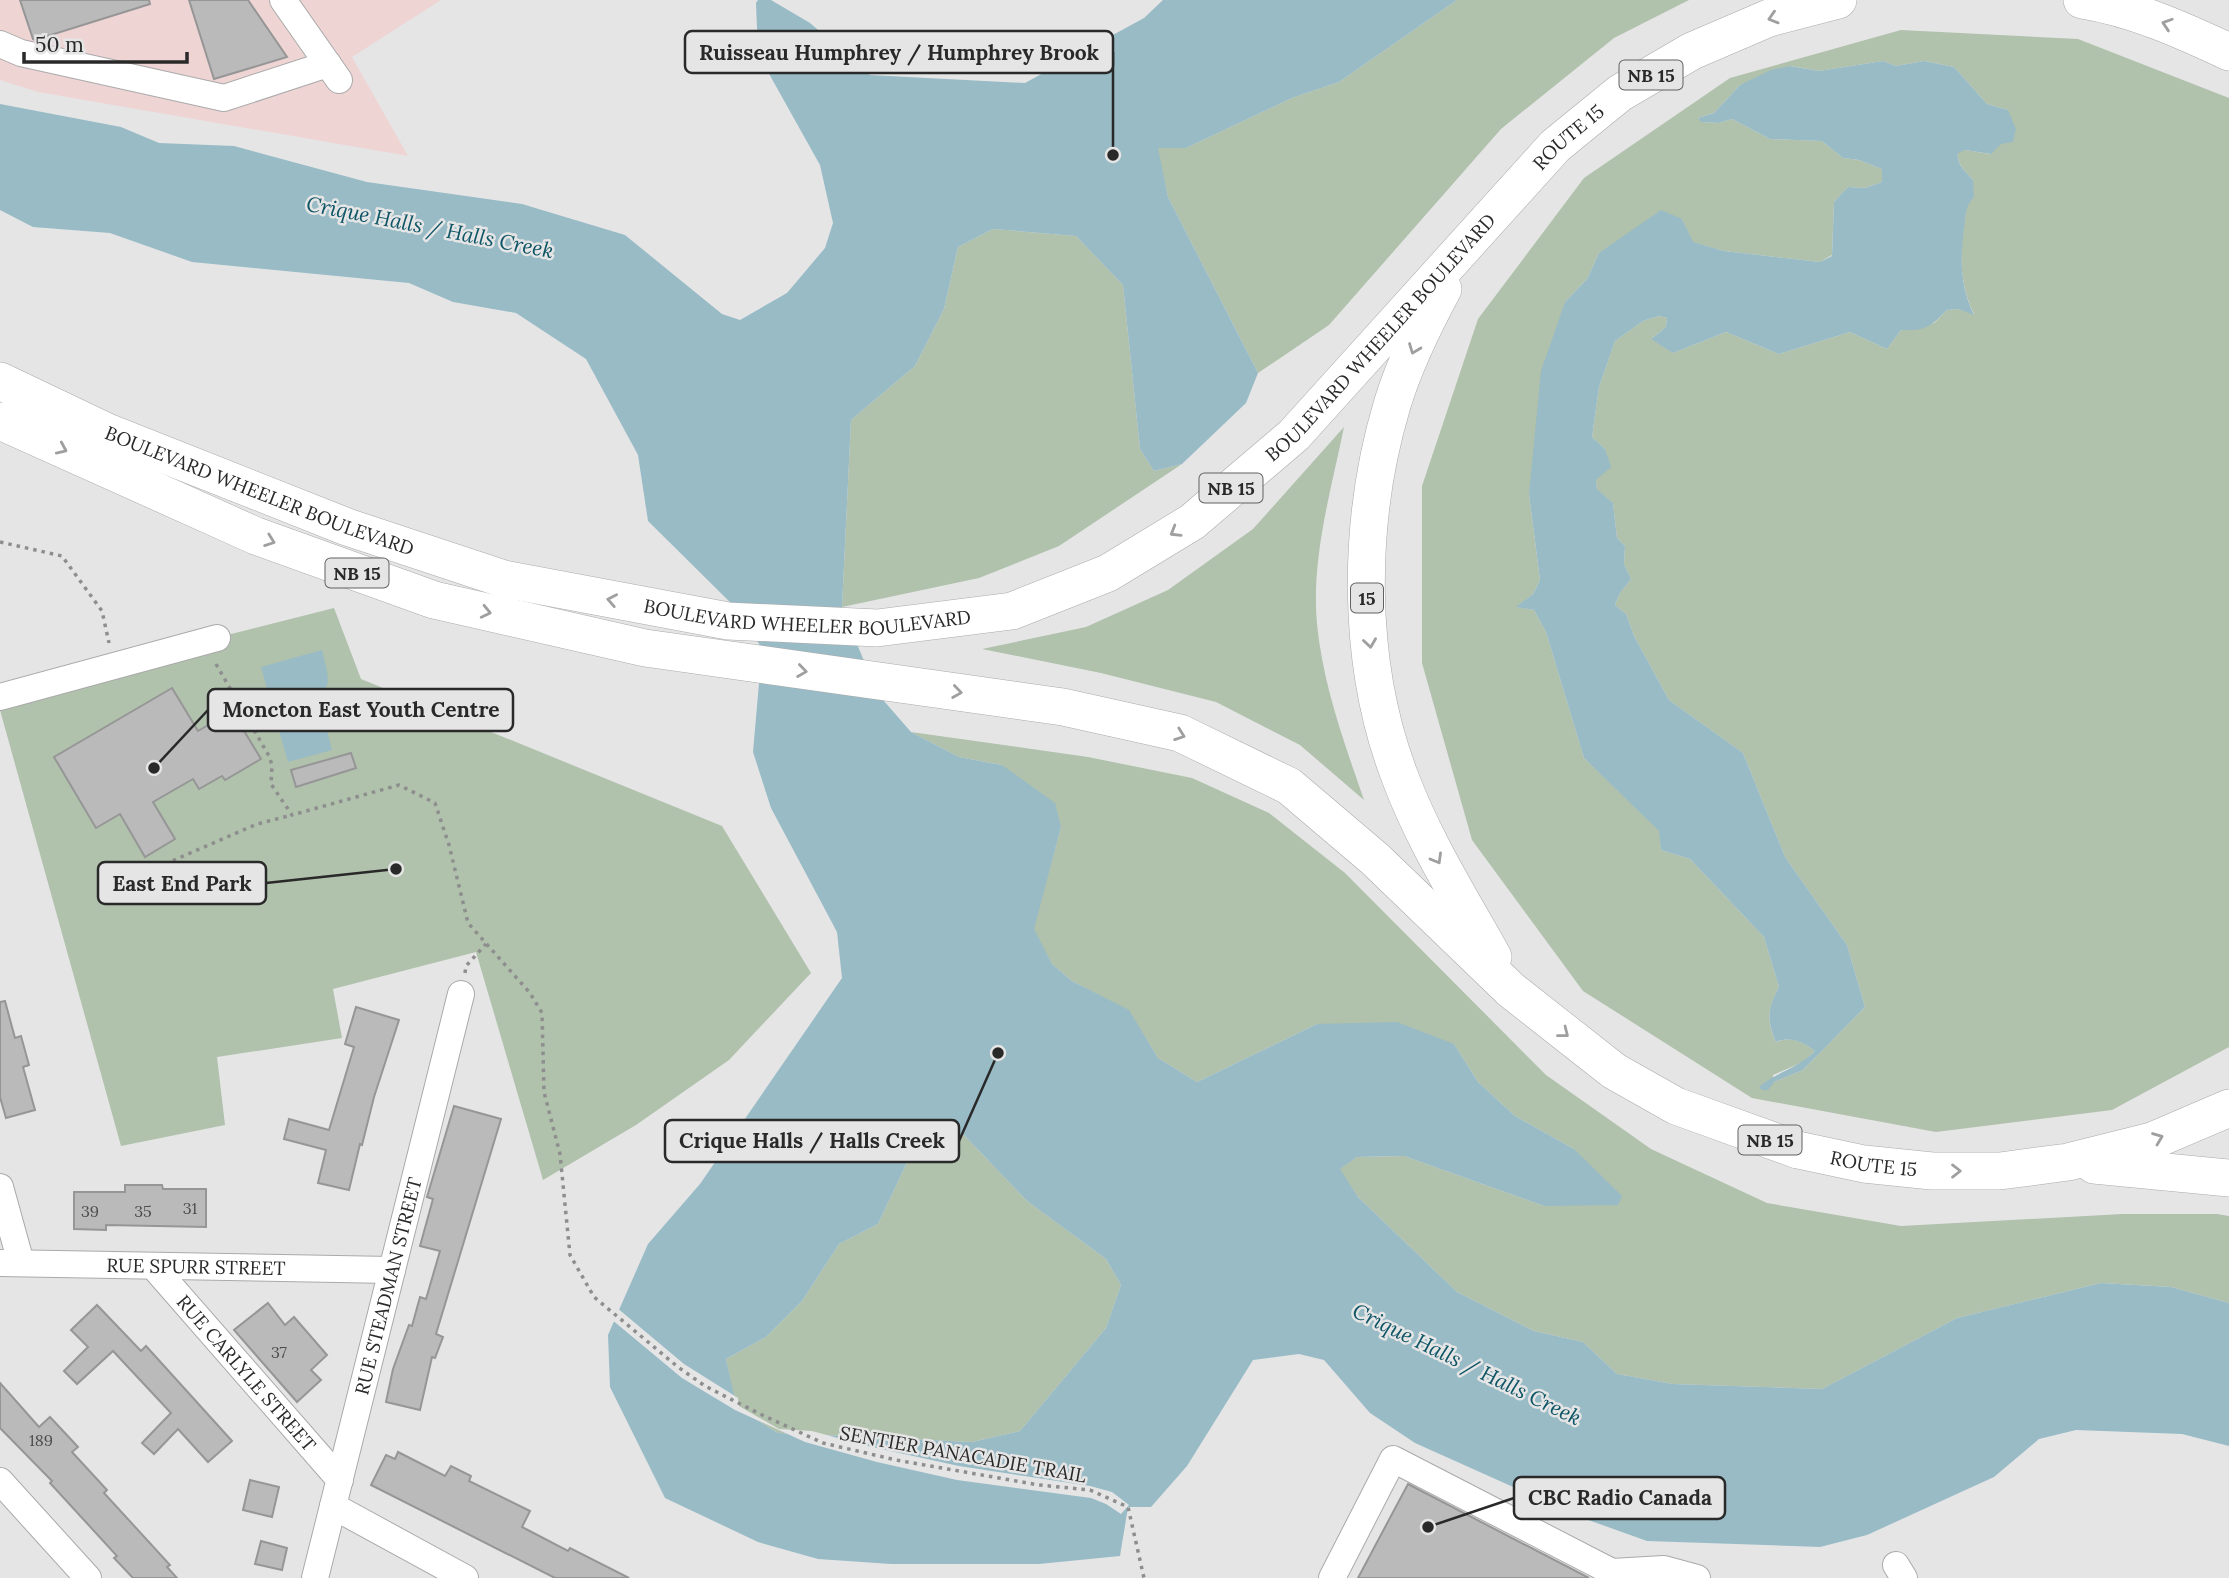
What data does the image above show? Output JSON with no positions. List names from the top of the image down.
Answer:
{
  "streets": {
    "highway": [
      "NB 15",
      "ROUTE 15",
      "BOULEVARD WHEELER BOULEVARD",
      "15"
    ],
    "street": ["RUE SPURR STREET", "RUE STEADMAN STREET", "RUE CARLYLE STREET"],
    "path": ["SENTIER PANACADIE TRAIL"]
  },
  "crossings": [
    ["NB 15", "ROUTE 15"],
    ["ROUTE 15", "BOULEVARD WHEELER BOULEVARD"],
    ["ROUTE 15", "15"],
    ["BOULEVARD WHEELER BOULEVARD", "15"],
    ["RUE SPURR STREET", "RUE STEADMAN STREET"],
    ["RUE SPURR STREET", "RUE CARLYLE STREET"],
    ["RUE STEADMAN STREET", "RUE CARLYLE STREET"]
  ],
  "water": ["Crique Halls / Halls Creek"],
  "places": [
    "Ruisseau Humphrey / Humphrey Brook",
    "Moncton East Youth Centre",
    "East End Park",
    "Crique Halls / Halls Creek",
    "CBC Radio Canada"
  ],
  "house_numbers": [
    "31",
    "39",
    "35",
    "37",
    "189"
  ],
  "scale_bar": "50 m"
}
